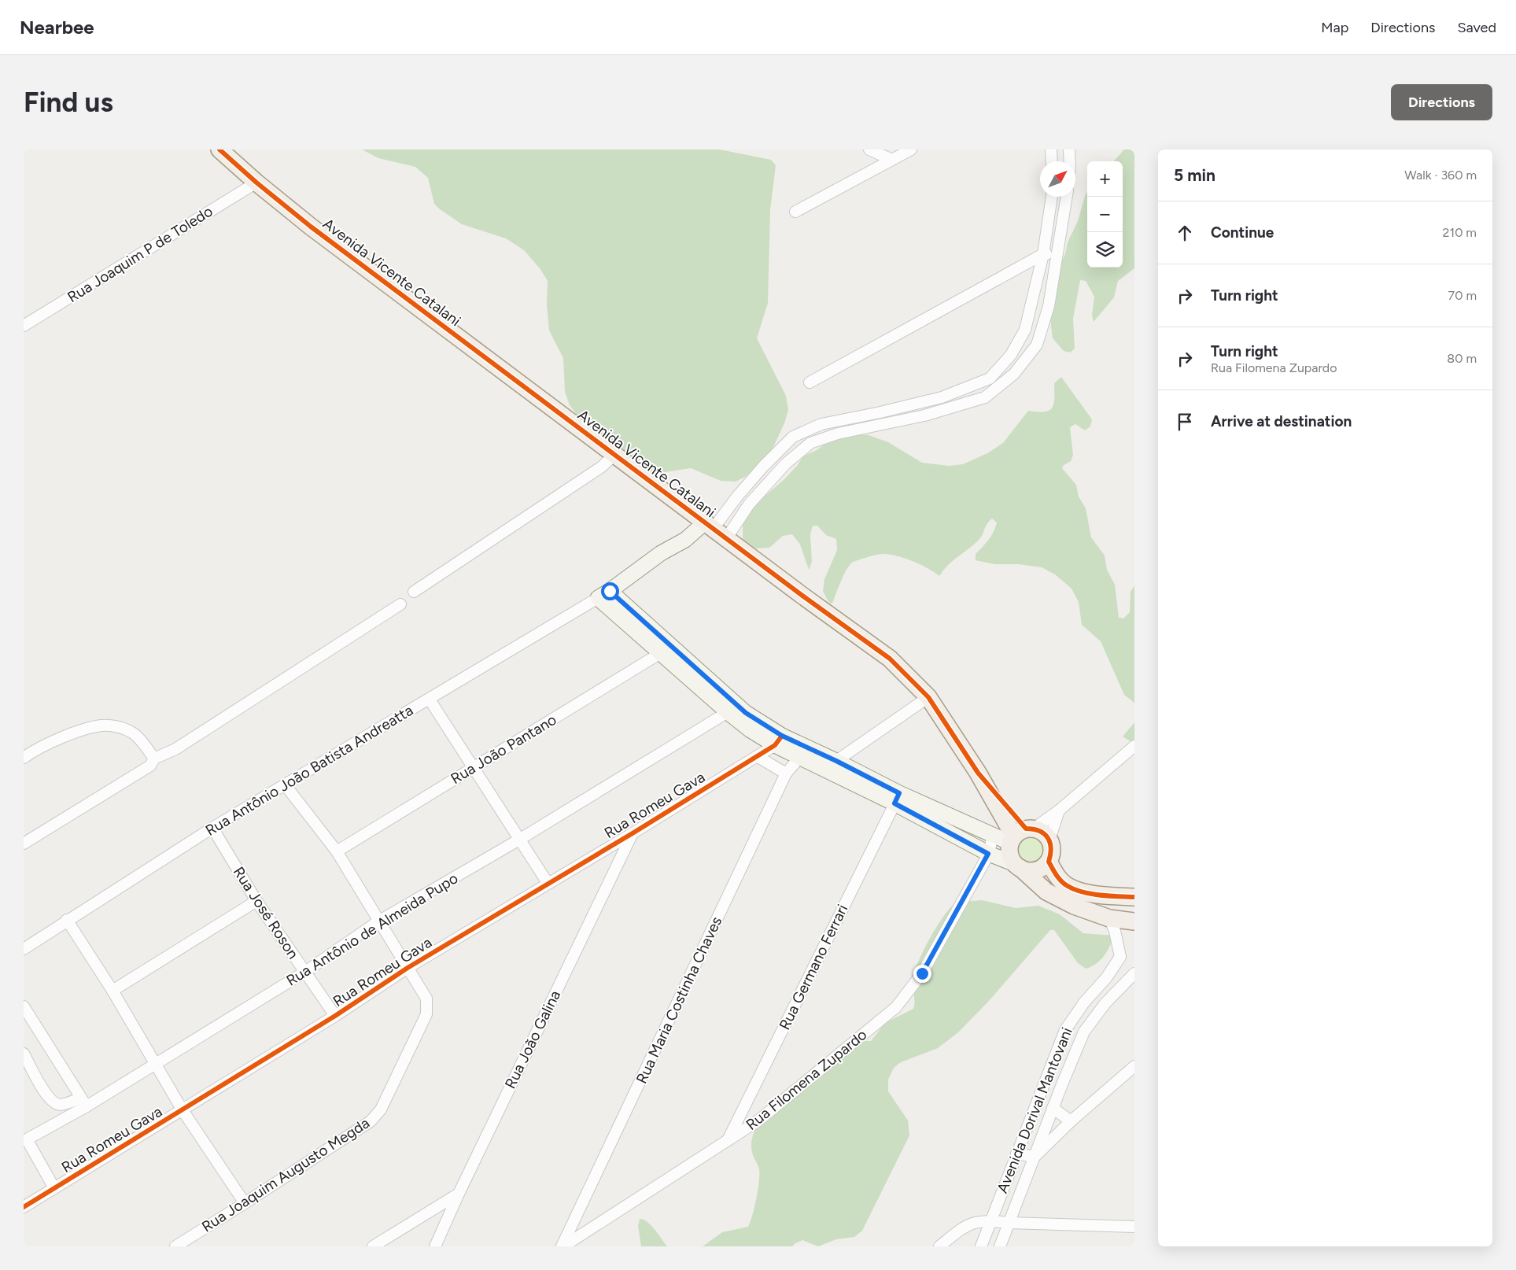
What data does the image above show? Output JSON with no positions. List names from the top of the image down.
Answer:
{
  "streets": {
    "main road": ["Avenida Vicente Catalani"],
    "street": [
      "Rua Joaquim P de Toledo",
      "Rua João Pantano",
      "Rua Antônio João Batista Andreatta",
      "Rua Romeu Gava",
      "Rua José Roson",
      "Rua Antônio de Almeida Pupo",
      "Rua Germano Ferrari",
      "Rua Maria Costinha Chaves",
      "Rua João Galina",
      "Rua Filomena Zupardo",
      "Avenida Dorival Mantovani",
      "Rua Joaquim Augusto Megda"
    ]
  },
  "crossings": [
    ["Rua Joaquim P de Toledo", "Avenida Vicente Catalani"],
    ["Avenida Vicente Catalani", "Rua Antônio João Batista Andreatta"],
    ["Rua João Pantano", "Rua Joaquim Augusto Megda"],
    ["Rua Antônio João Batista Andreatta", "Rua José Roson"],
    ["Rua Antônio João Batista Andreatta", "Rua Joaquim Augusto Megda"],
    ["Rua Romeu Gava", "Rua José Roson"],
    ["Rua Romeu Gava", "Rua Antônio de Almeida Pupo"],
    ["Rua Romeu Gava", "Rua João Galina"],
    ["Rua Romeu Gava", "Rua Joaquim Augusto Megda"],
    ["Rua José Roson", "Rua Antônio de Almeida Pupo"],
    ["Rua Antônio de Almeida Pupo", "Rua Joaquim Augusto Megda"],
    ["Rua Germano Ferrari", "Rua Filomena Zupardo"],
    ["Rua Maria Costinha Chaves", "Rua Filomena Zupardo"]
  ],
  "north": "top right",
  "page": {
    "header": "Nearbee",
    "nav": ["Map", "Directions", "Saved"],
    "buttons": "Directions",
    "title": "Find us",
    "heading": ["5 min", "Walk · 360 m"],
    "map_buttons": ["+", "−"],
    "list": [
      ["Continue", "210 m"],
      ["Turn right", "70 m"],
      ["Turn right", "Rua Filomena Zupardo", "80 m"],
      "Arrive at destination"
    ]
  }
}
